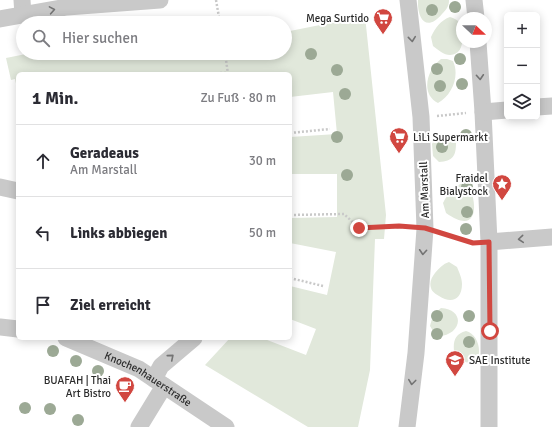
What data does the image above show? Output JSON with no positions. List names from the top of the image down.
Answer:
{
  "streets": {
    "street": ["Am Marstall", "Knochenhauerstraße"]
  },
  "places": {
    "supermarket": ["Mega Surtido", "LiLi Supermarkt"],
    "place": ["Fraidel Bialystock"],
    "school or university": ["SAE Institute"],
    "cafe": ["BUAFAH | Thai Art Bistro"]
  },
  "north": "right",
  "page": {
    "map_buttons": ["+", "−"],
    "search": "Hier suchen",
    "heading": ["1 Min.", "Zu Fuß · 80 m"],
    "list": [
      ["Geradeaus", "Am Marstall", "30 m"],
      ["Links abbiegen", "50 m"],
      "Ziel erreicht"
    ]
  }
}
